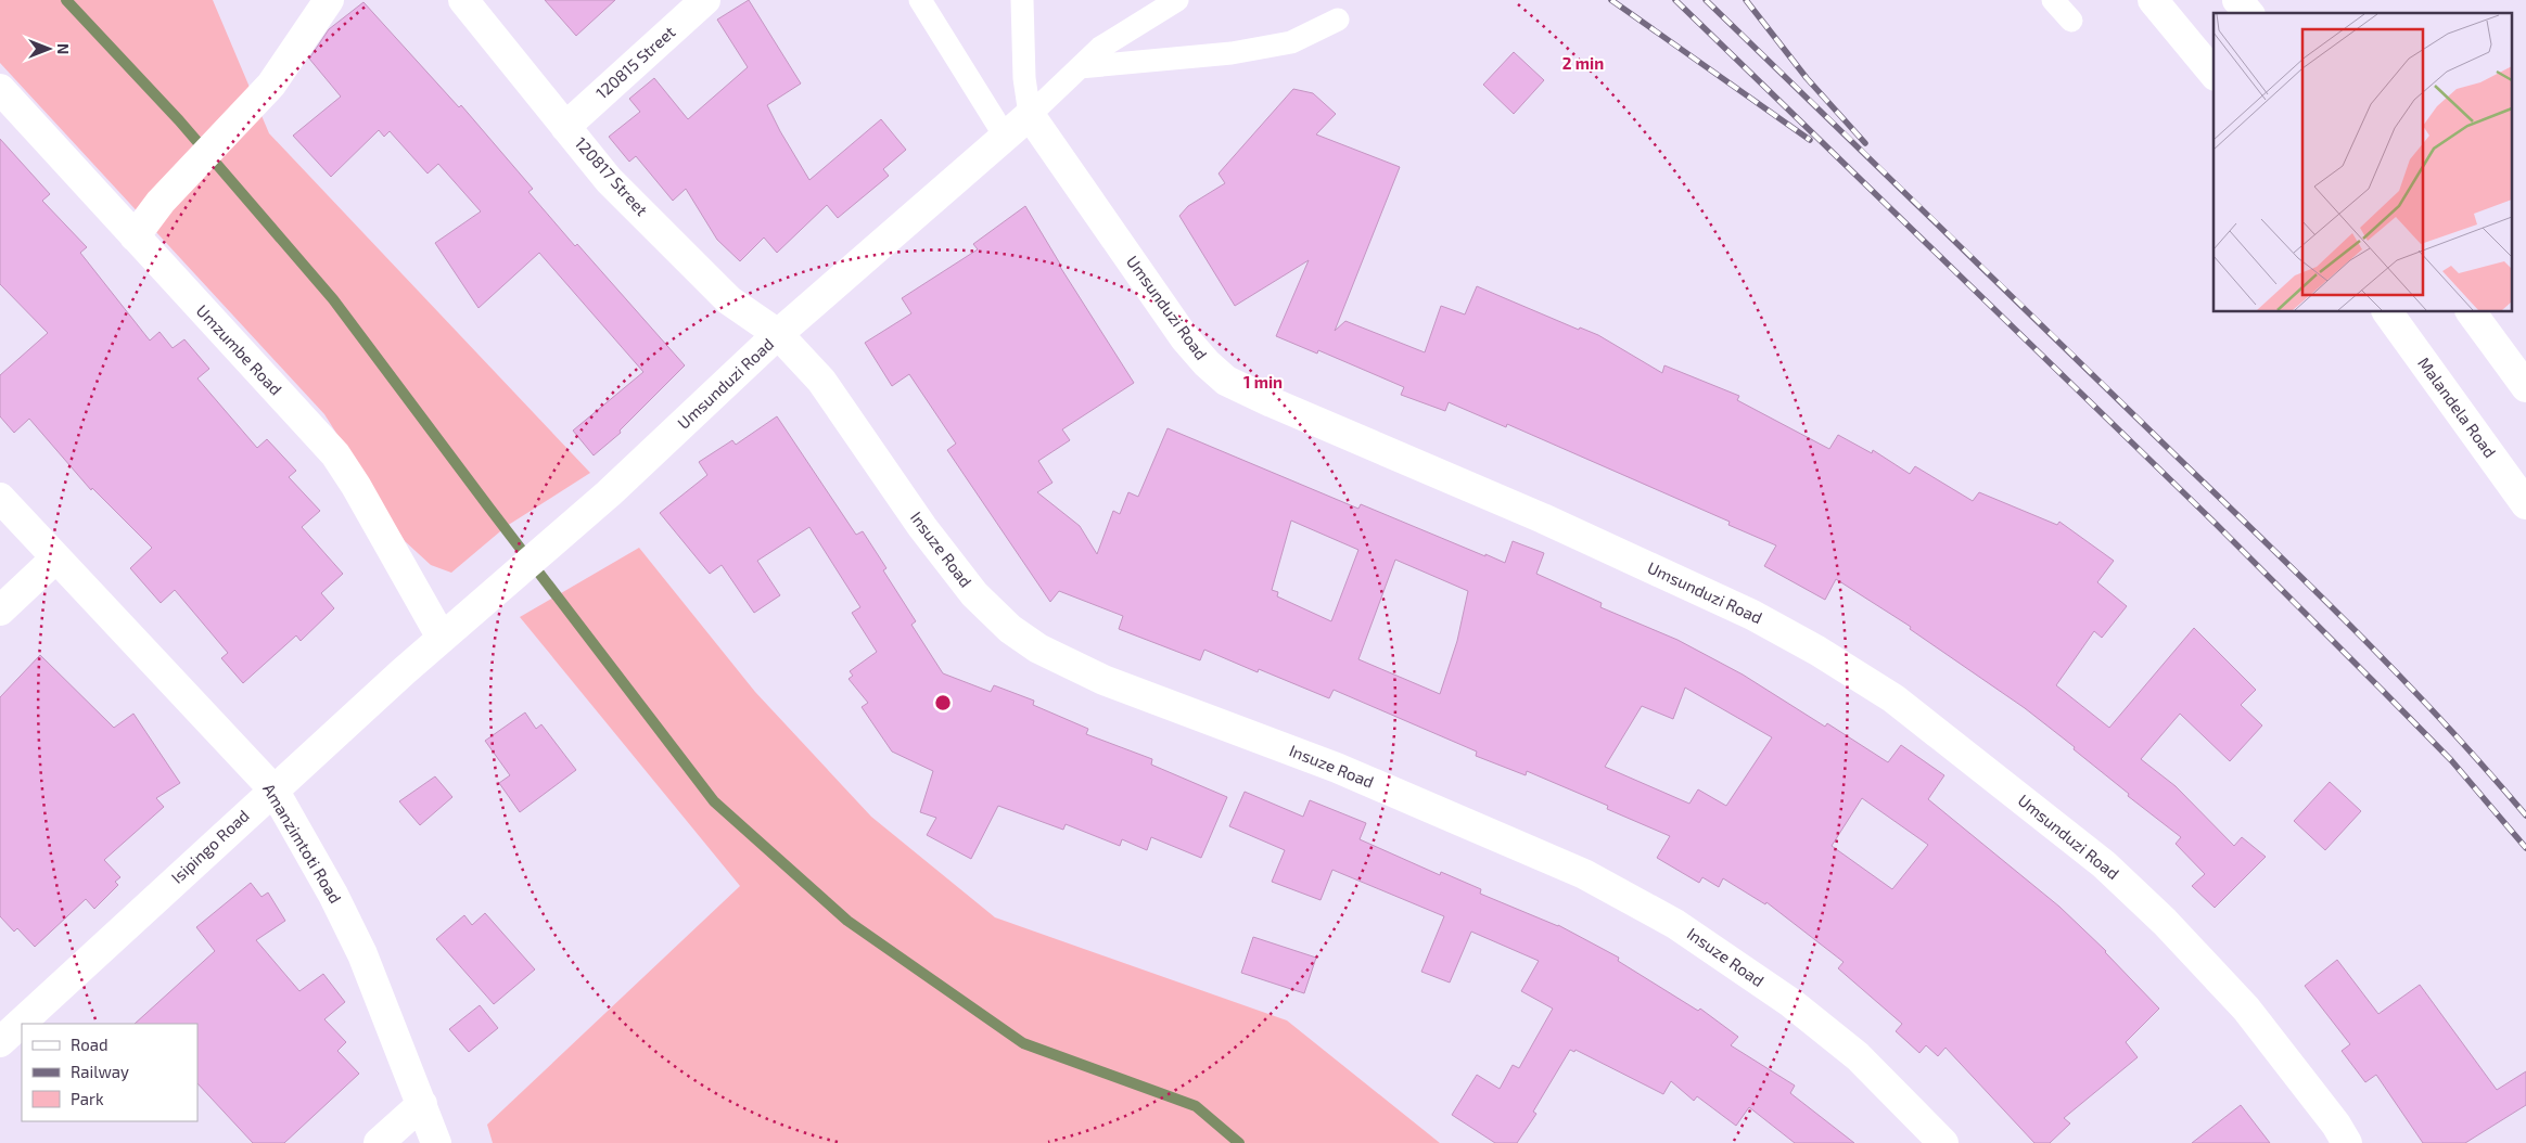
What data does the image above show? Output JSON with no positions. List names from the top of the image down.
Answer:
{
  "streets": {
    "street": [
      "120815 Street",
      "120817 Street",
      "Umsunduzi Road",
      "Umzumbe Road",
      "Malandela Road",
      "Insuze Road",
      "Amanzimtoti Road",
      "Isipingo Road"
    ]
  },
  "crossings": [
    ["120815 Street", "120817 Street"],
    ["120817 Street", "Umsunduzi Road"],
    ["120817 Street", "Insuze Road"],
    ["Umsunduzi Road", "Insuze Road"],
    ["Umsunduzi Road", "Isipingo Road"],
    ["Umzumbe Road", "Isipingo Road"],
    ["Amanzimtoti Road", "Isipingo Road"]
  ],
  "legend": ["Road", "Railway", "Park"],
  "north": "right",
  "rings": ["2 min", "1 min"]
}
